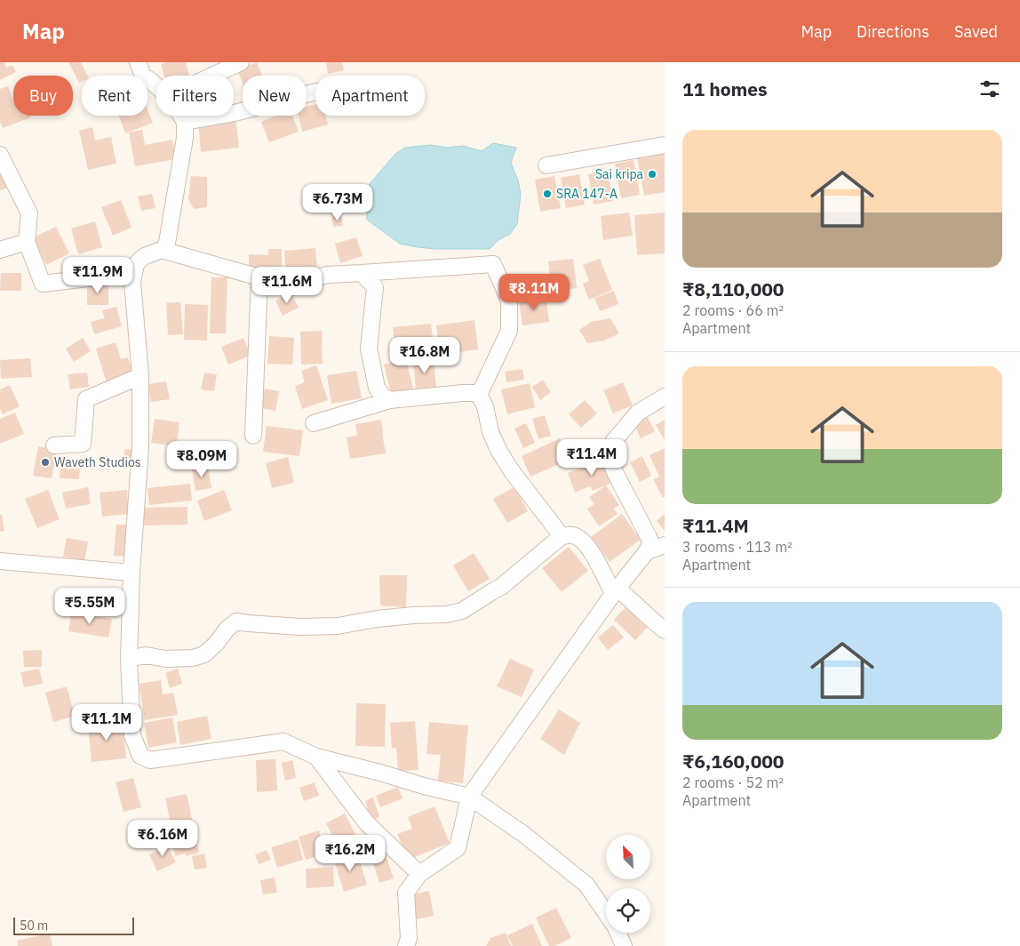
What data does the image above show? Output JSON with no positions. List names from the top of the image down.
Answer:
{
  "places": ["Sai kripa", "SRA 147-A", "Waveth Studios"],
  "scale_bar": "50 m",
  "north": "top left",
  "page": {
    "header": "Map",
    "nav": ["Map", "Directions", "Saved"],
    "heading": "11 homes",
    "chip": [
      "Buy",
      "Rent",
      "Filters",
      "New",
      "Apartment"
    ],
    "list": [
      {
        "name": "₹8,110,000",
        "note": "2 rooms · 66 m² · Apartment"
      },
      {
        "name": "₹11.4M",
        "note": "3 rooms · 113 m² · Apartment"
      },
      {
        "name": "₹6,160,000",
        "note": "2 rooms · 52 m² · Apartment"
      }
    ],
    "price": [
      "₹6.73M",
      "₹11.9M",
      "₹11.6M",
      "₹8.11M",
      "₹16.8M",
      "₹11.4M",
      "₹8.09M",
      "₹5.55M",
      "₹11.1M",
      "₹6.16M",
      "₹16.2M"
    ],
    "scale": "50 m"
  }
}
